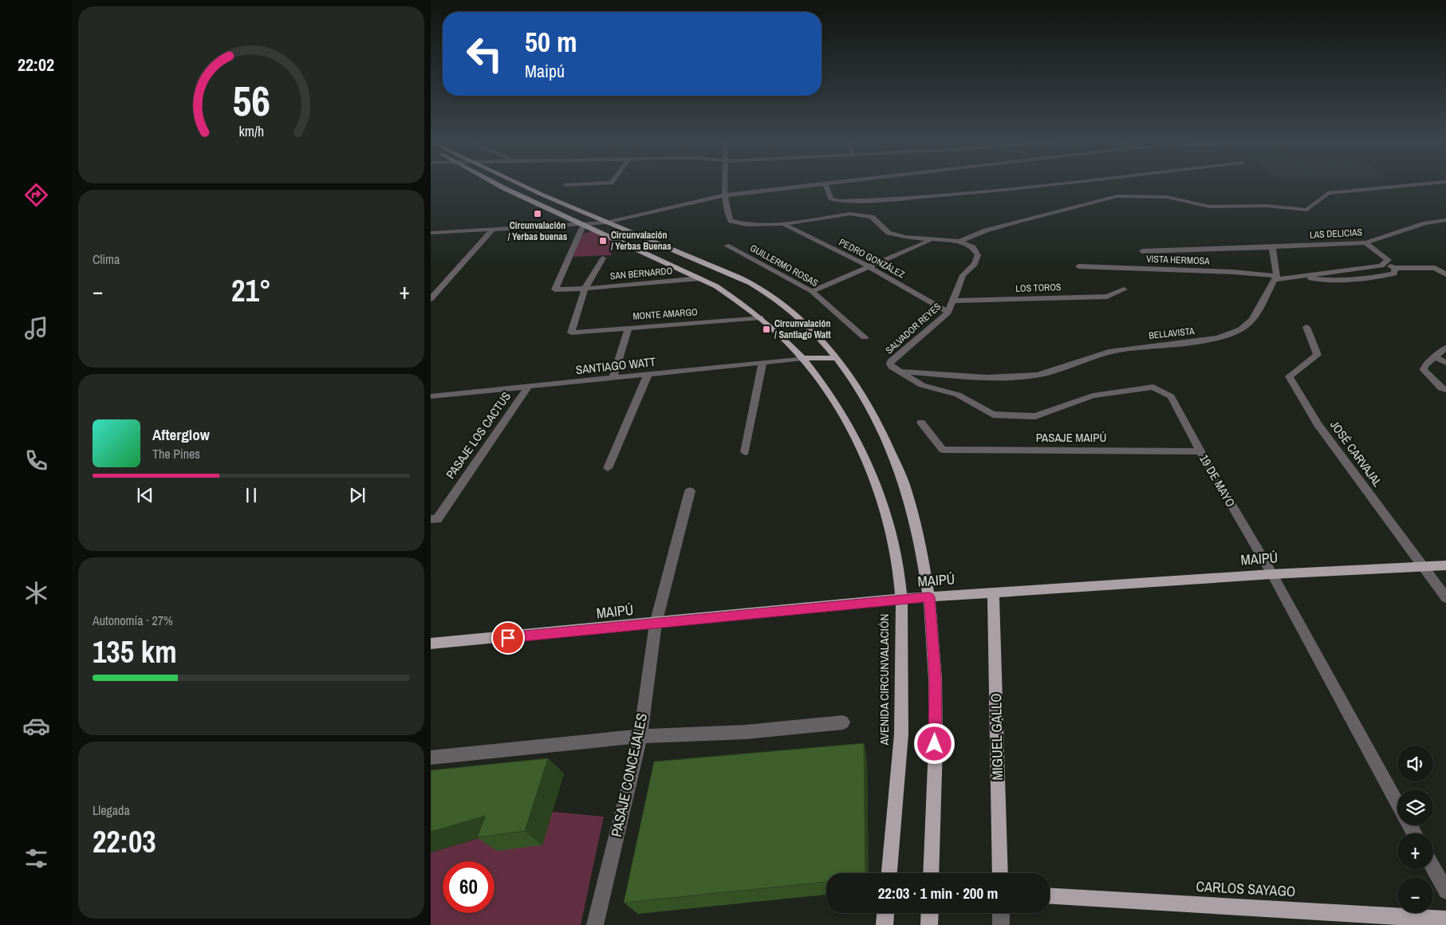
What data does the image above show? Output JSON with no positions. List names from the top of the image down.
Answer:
{
  "streets": {
    "main road": [
      "MAIPÚ",
      "AVENIDA CIRCUNVALACIÓN",
      "MIGUEL GALLO",
      "CARLOS SAYAGO"
    ],
    "street": [
      "LAS DELICIAS",
      "PEDRO GONZÁLEZ",
      "VISTA HERMOSA",
      "GUILLERMO ROSAS",
      "SAN BERNARDO",
      "LOS TOROS",
      "MONTE AMARGO",
      "SALVADOR REYES",
      "BELLAVISTA",
      "SANTIAGO WATT",
      "PASAJE LOS CACTUS",
      "PASAJE MAIPÚ",
      "JOSÉ CARVAJAL",
      "19 DE MAYO",
      "PASAJE CONCEJALES"
    ]
  },
  "crossings": [
    ["PEDRO GONZÁLEZ", "SALVADOR REYES"],
    ["VISTA HERMOSA", "BELLAVISTA"],
    ["SAN BERNARDO", "MONTE AMARGO"],
    ["SAN BERNARDO", "AVENIDA CIRCUNVALACIÓN"],
    ["LOS TOROS", "SALVADOR REYES"],
    ["MONTE AMARGO", "AVENIDA CIRCUNVALACIÓN"],
    ["SALVADOR REYES", "BELLAVISTA"],
    ["SALVADOR REYES", "19 DE MAYO"],
    ["BELLAVISTA", "19 DE MAYO"],
    ["SANTIAGO WATT", "PASAJE LOS CACTUS"],
    ["SANTIAGO WATT", "AVENIDA CIRCUNVALACIÓN"],
    ["PASAJE MAIPÚ", "19 DE MAYO"],
    ["JOSÉ CARVAJAL", "MAIPÚ"],
    ["19 DE MAYO", "MAIPÚ"],
    ["MAIPÚ", "AVENIDA CIRCUNVALACIÓN"],
    ["MAIPÚ", "MIGUEL GALLO"],
    ["MAIPÚ", "PASAJE CONCEJALES"]
  ],
  "places": {
    "transit": ["Circunvalación / Yerbas buenas", "Circunvalación / Yerbas Buenas", "Circunvalación / Santiago Watt"]
  },
  "page": {
    "tabs": "22:02",
    "turn": ["50 m", "Maipú"],
    "tile": [
      "Clima",
      ["Autonomía · 27%", "135 km"],
      ["Llegada", "22:03"]
    ],
    "heat": ["−", "21°", "+"],
    "song": ["Afterglow", "The Pines"],
    "map_buttons": ["+", "−"],
    "limit": "60",
    "trip": "22:03 · 1 min · 200 m",
    "gauge": ["56", "km/h"]
  }
}
